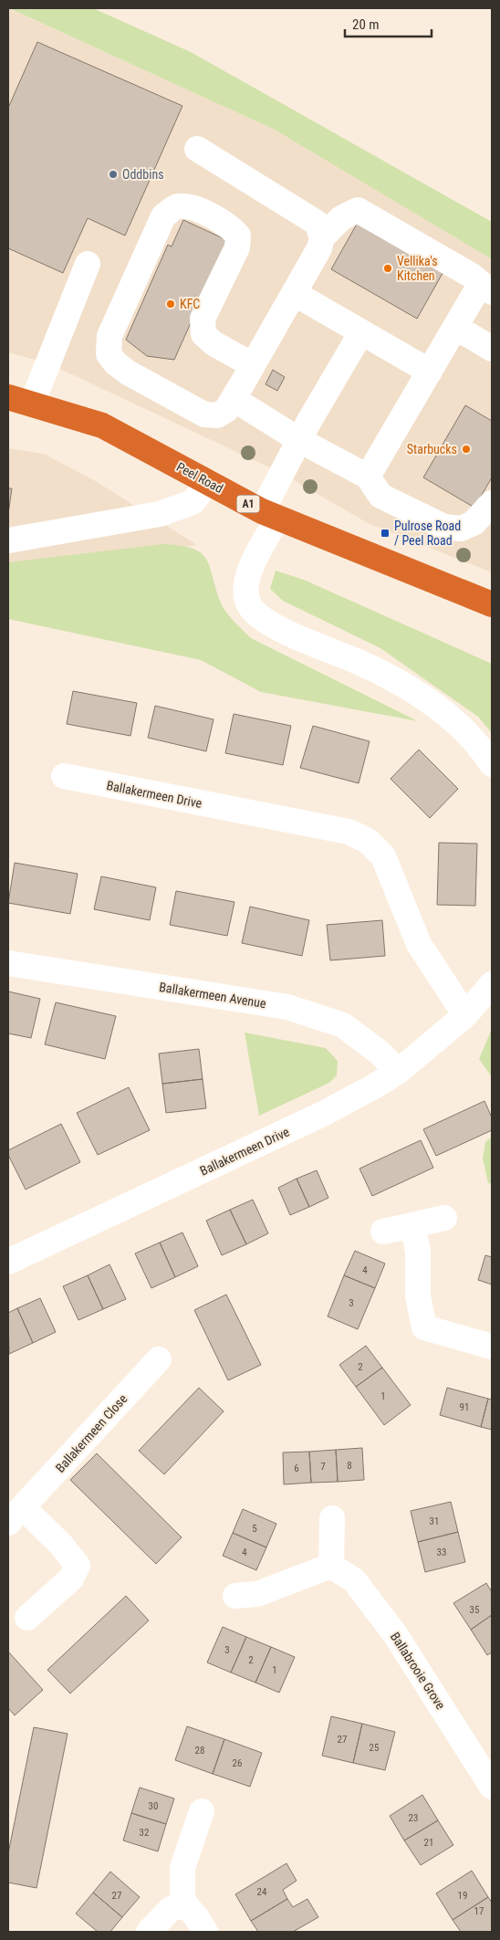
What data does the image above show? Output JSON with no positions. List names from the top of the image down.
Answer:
{
  "streets": {
    "highway": ["Peel Road", "A1"],
    "street": [
      "Ballakermeen Drive",
      "Ballakermeen Avenue",
      "Ballakermeen Close",
      "Ballabrooie Grove"
    ]
  },
  "crossings": [
    ["Ballakermeen Drive", "Ballakermeen Avenue"]
  ],
  "places": {
    "other": [
      "Oddbins",
      "Vellika's Kitchen",
      "KFC",
      "Starbucks"
    ],
    "transit": ["Pulrose Road / Peel Road"]
  },
  "house_numbers": [
    "4",
    "3",
    "2",
    "1",
    "91",
    "8",
    "7",
    "6",
    "31",
    "5",
    "4",
    "33",
    "35",
    "3",
    "2",
    "1",
    "27",
    "25",
    "28",
    "26",
    "30",
    "23",
    "32",
    "21",
    "24",
    "27",
    "19",
    "17"
  ],
  "scale_bar": "20 m"
}
